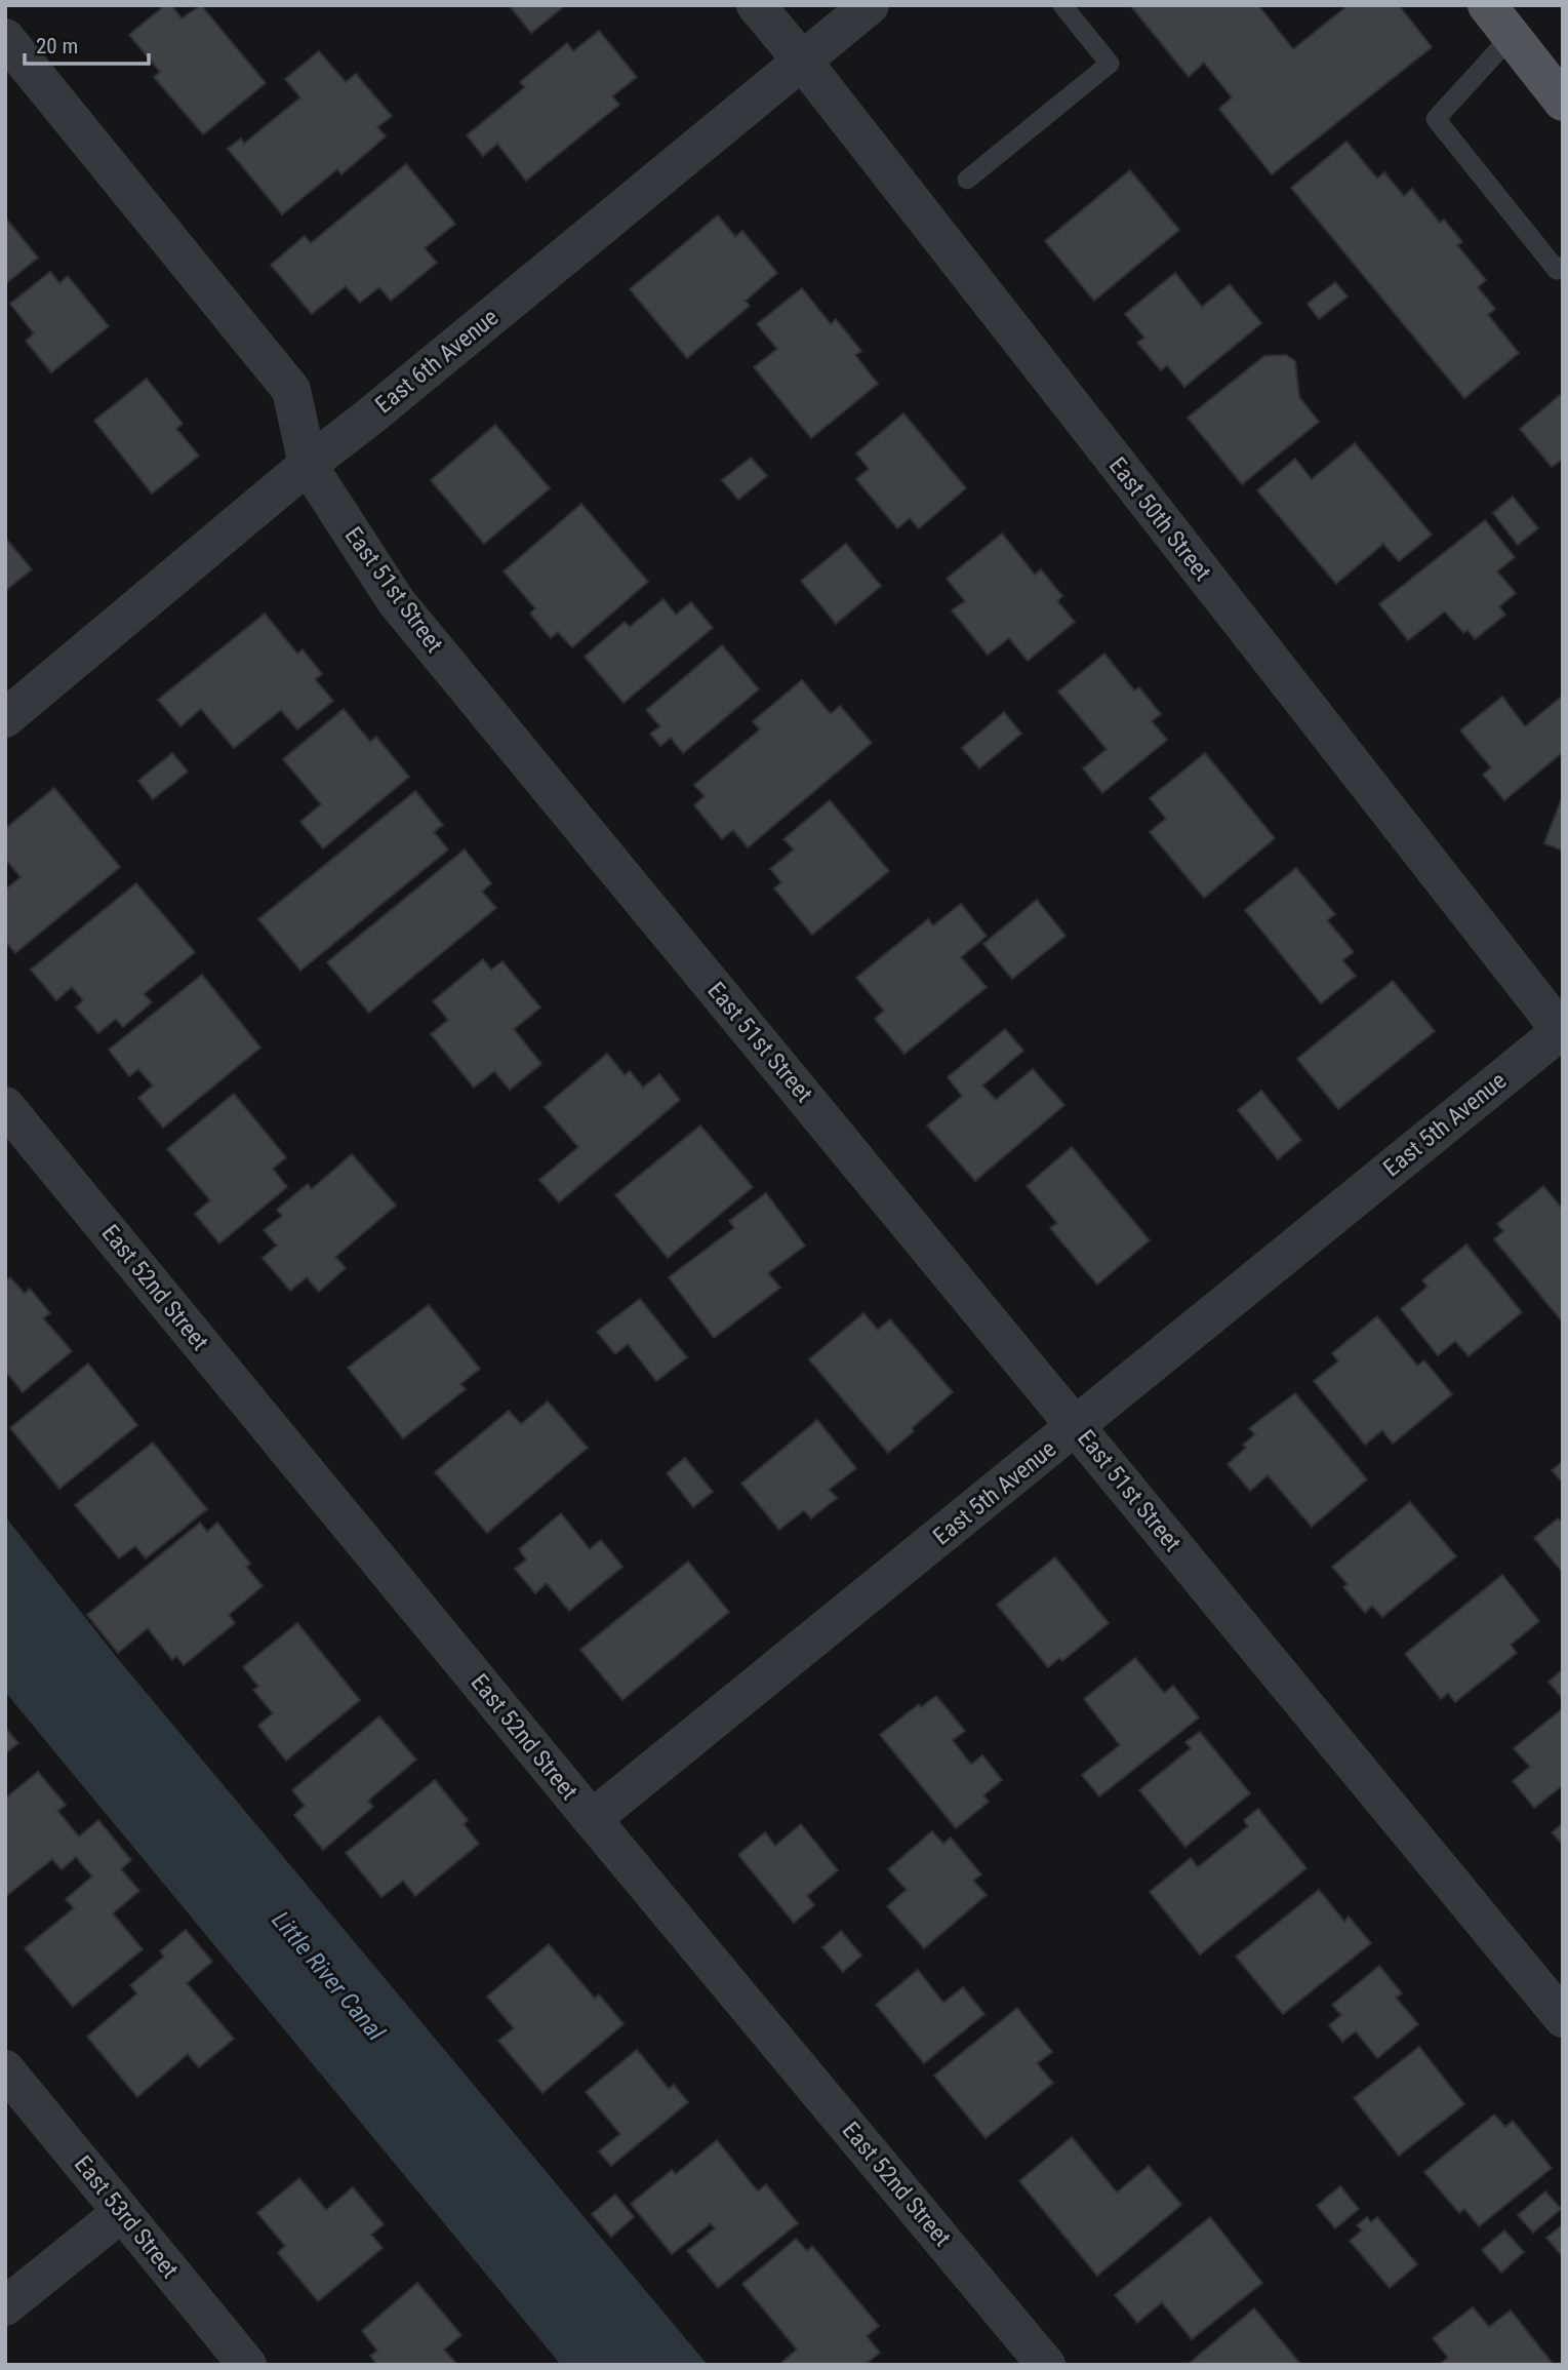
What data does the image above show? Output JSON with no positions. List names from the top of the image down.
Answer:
{
  "streets": {
    "street": [
      "East 6th Avenue",
      "East 50th Street",
      "East 51st Street",
      "East 5th Avenue",
      "East 52nd Street",
      "East 53rd Street"
    ]
  },
  "crossings": [
    ["East 6th Avenue", "East 50th Street"],
    ["East 6th Avenue", "East 51st Street"],
    ["East 50th Street", "East 5th Avenue"],
    ["East 51st Street", "East 5th Avenue"],
    ["East 5th Avenue", "East 52nd Street"]
  ],
  "water": ["Little River Canal"],
  "scale_bar": "20 m"
}
